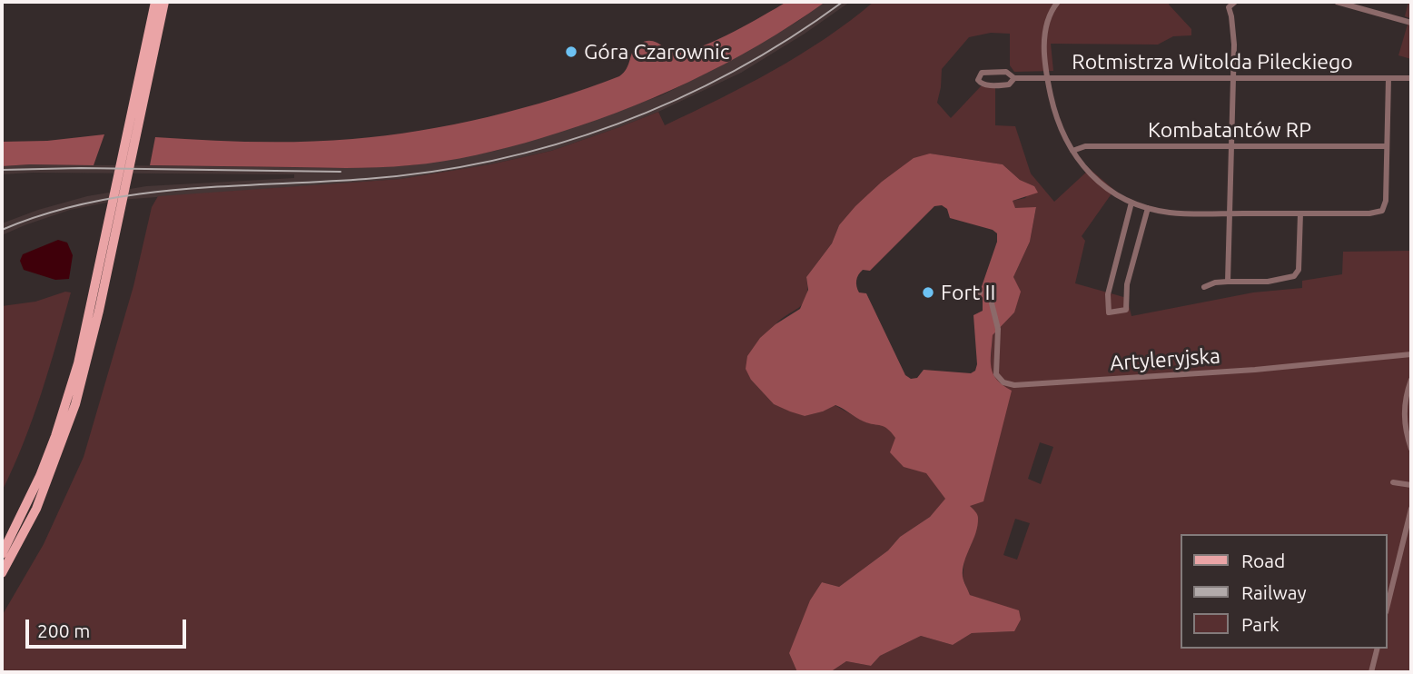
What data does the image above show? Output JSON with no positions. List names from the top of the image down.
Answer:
{
  "streets": {
    "street": ["Rotmistrza Witolda Pileckiego", "Kombatantów RP", "Artyleryjska"]
  },
  "places": ["Góra Czarownic", "Fort II"],
  "legend": ["Road", "Railway", "Park"],
  "scale_bar": "200 m"
}
